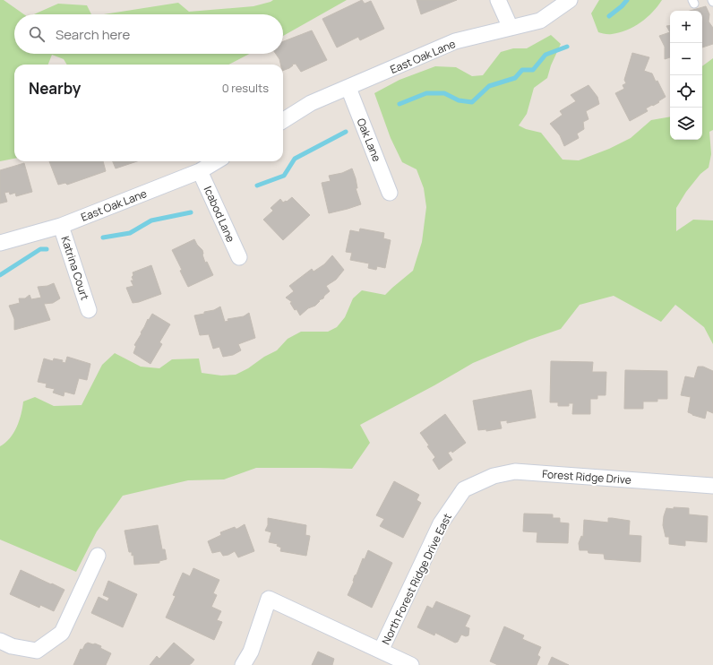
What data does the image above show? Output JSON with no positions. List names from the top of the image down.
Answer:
{
  "streets": {
    "street": [
      "East Oak Lane",
      "Oak Lane",
      "Icabod Lane",
      "Katrina Court",
      "Forest Ridge Drive",
      "North Forest Ridge Drive East"
    ]
  },
  "crossings": [
    ["East Oak Lane", "Oak Lane"],
    ["East Oak Lane", "Icabod Lane"],
    ["East Oak Lane", "Katrina Court"],
    ["Forest Ridge Drive", "North Forest Ridge Drive East"]
  ],
  "page": {
    "map_buttons": ["+", "−"],
    "search": "Search here",
    "heading": ["Nearby", "0 results"]
  }
}
